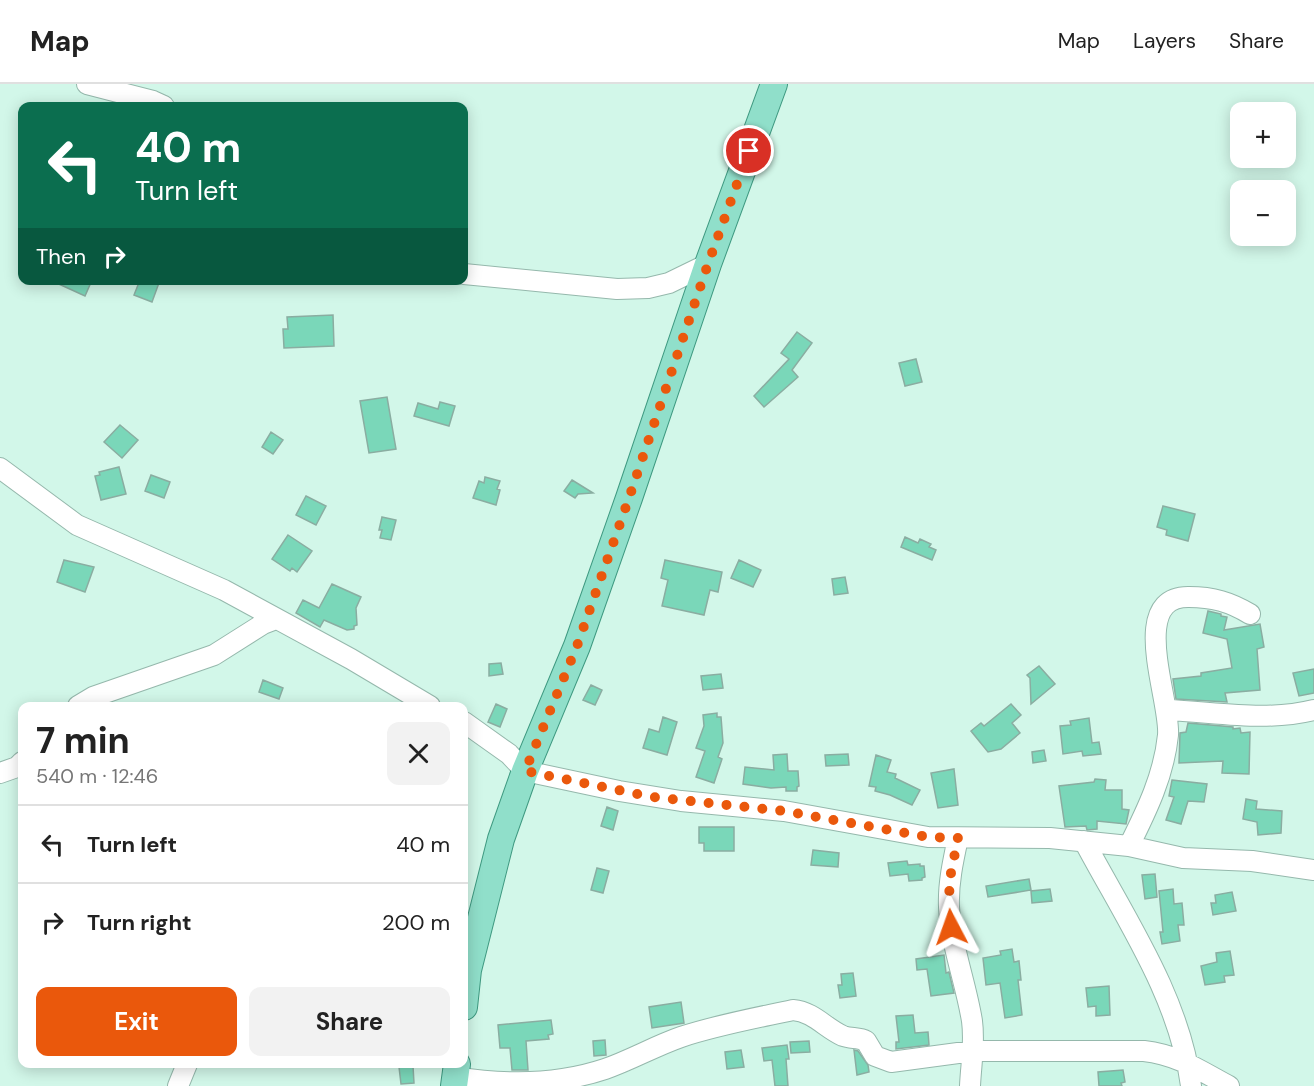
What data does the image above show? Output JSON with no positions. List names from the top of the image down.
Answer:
{
  "page": {
    "header": "Map",
    "nav": ["Map", "Layers", "Share"],
    "map_buttons": ["+", "−"],
    "turn": ["40 m", "Turn left"],
    "then": "Then",
    "heading": ["7 min", "540 m · 12:46"],
    "list": [
      {
        "name": "Turn left",
        "value": "40 m"
      },
      {
        "name": "Turn right",
        "value": "200 m"
      }
    ],
    "buttons": ["Exit", "Share"]
  }
}
